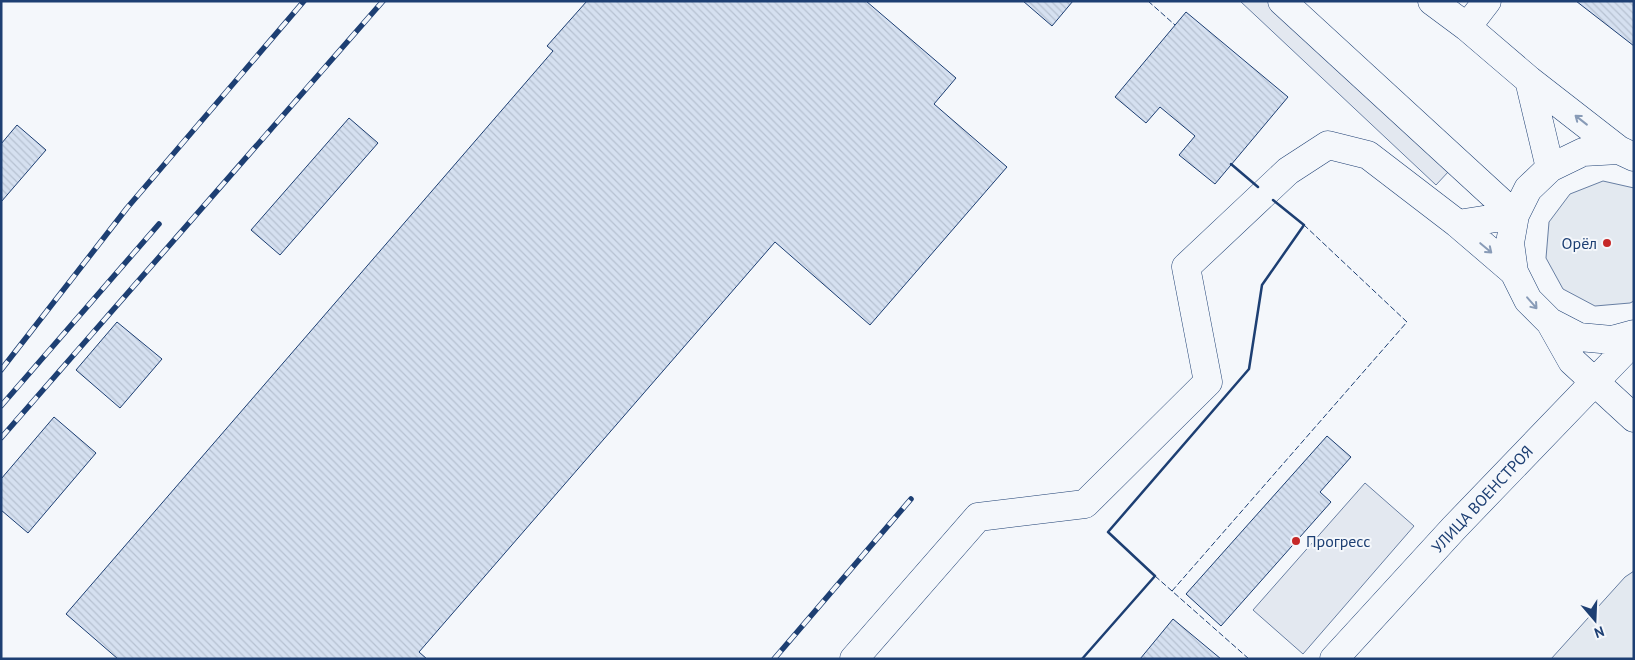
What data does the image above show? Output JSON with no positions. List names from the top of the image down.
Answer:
{
  "streets": {
    "street": ["УЛИЦА ВОЕНСТРОЯ"]
  },
  "places": ["Орёл", "Прогресс"],
  "north": "bottom"
}
